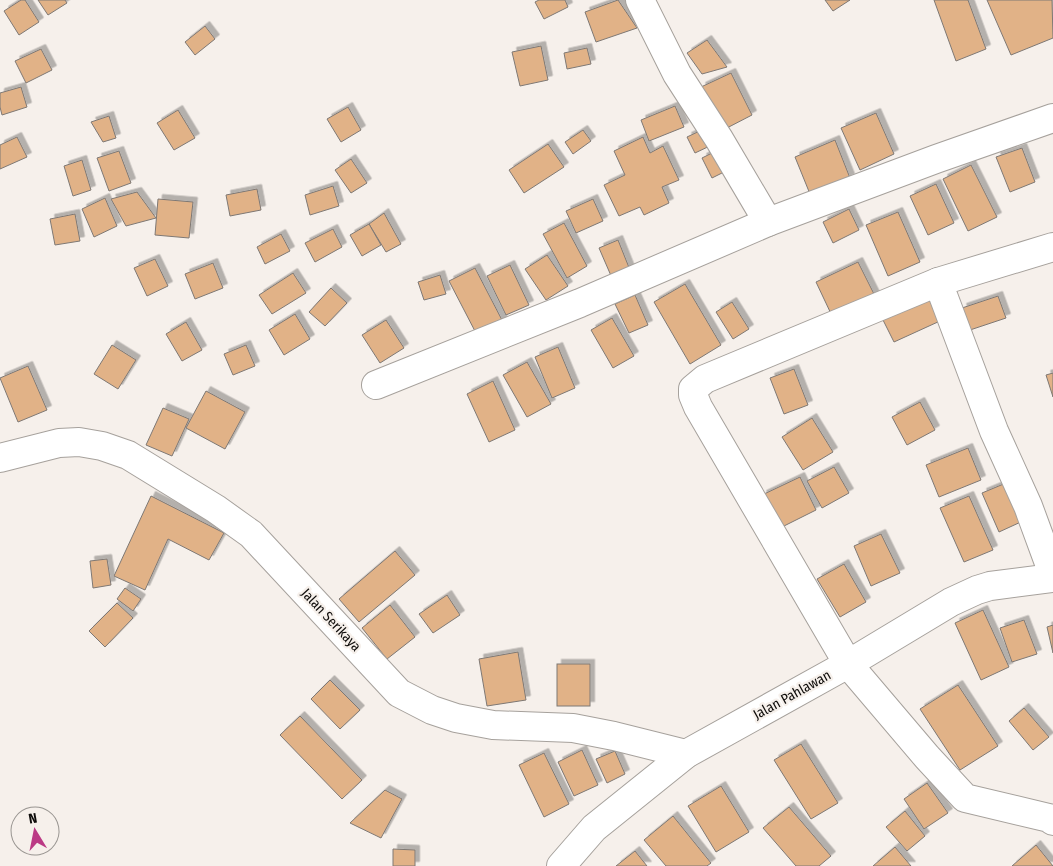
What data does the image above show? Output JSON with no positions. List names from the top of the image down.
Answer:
{
  "streets": {
    "main road": ["Jalan Serikaya", "Jalan Pahlawan"]
  },
  "crossings": [
    ["Jalan Serikaya", "Jalan Pahlawan"]
  ],
  "north": "top"
}
